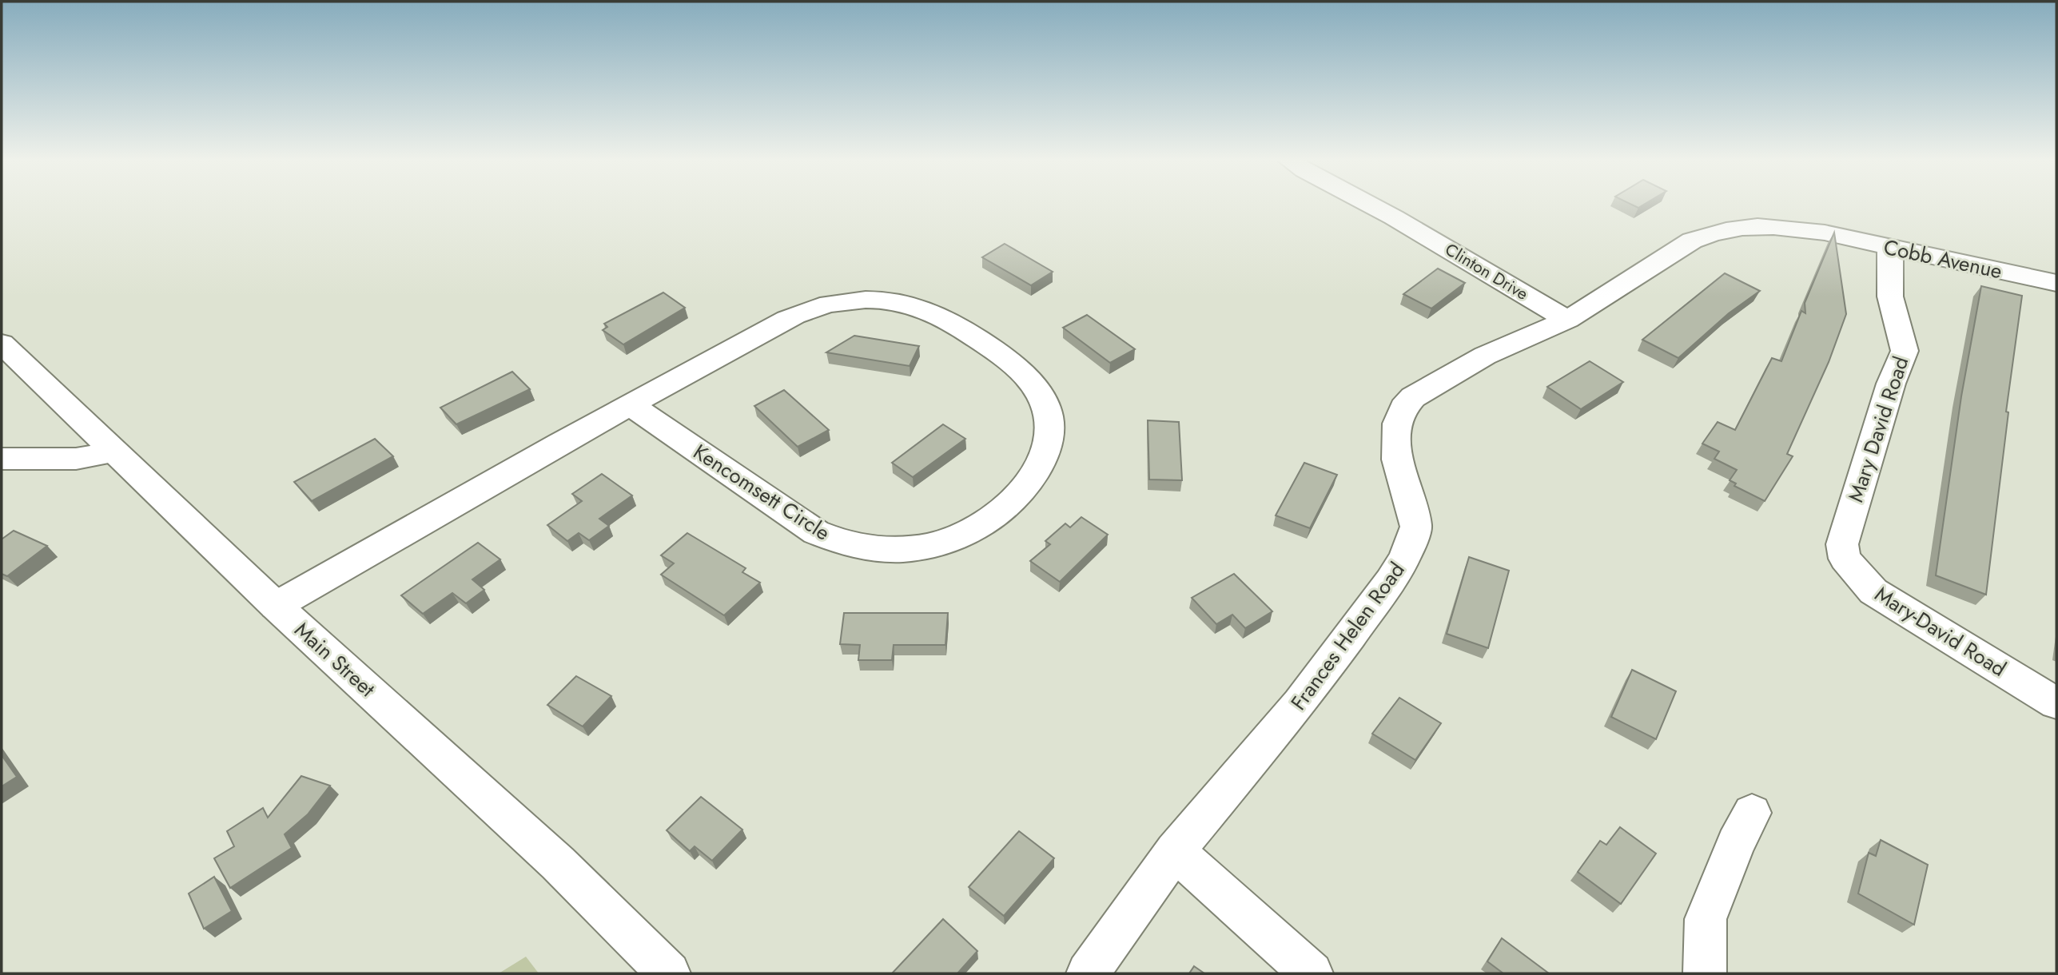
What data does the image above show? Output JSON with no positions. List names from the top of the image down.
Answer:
{
  "streets": {
    "street": [
      "Cobb Avenue",
      "Clinton Drive",
      "Mary David Road",
      "Kencomsett Circle",
      "Mary-David Road",
      "Frances Helen Road",
      "Main Street"
    ]
  },
  "crossings": [
    ["Cobb Avenue", "Mary David Road"],
    ["Cobb Avenue", "Frances Helen Road"],
    ["Clinton Drive", "Frances Helen Road"],
    ["Mary David Road", "Mary-David Road"],
    ["Kencomsett Circle", "Main Street"]
  ]
}
